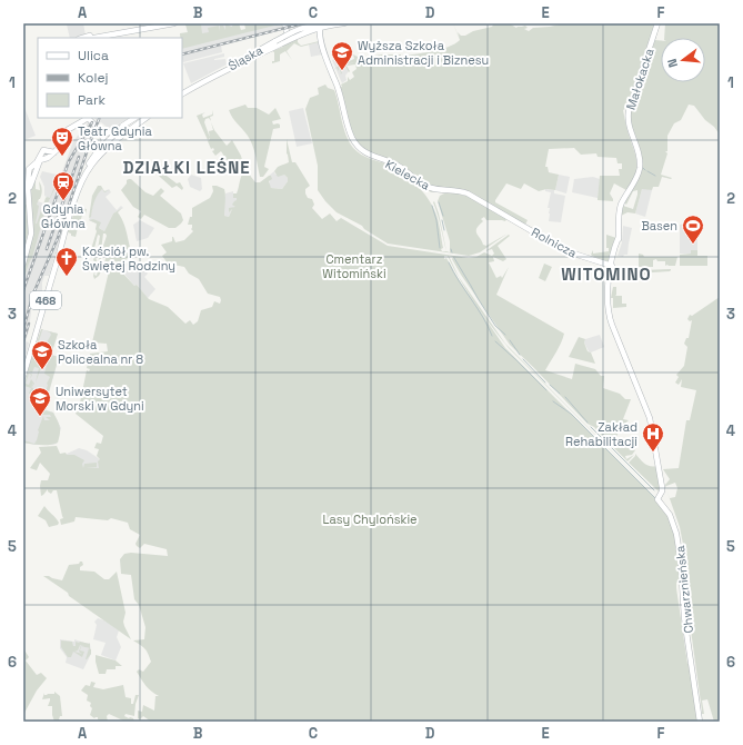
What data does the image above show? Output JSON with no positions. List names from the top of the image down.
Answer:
{
  "streets": {
    "main road": [
      "Śląska",
      "Małokacka",
      "Kielecka",
      "Rolnicza",
      "468",
      "Chwarznieńska"
    ]
  },
  "crossings": [
    ["Śląska", "Kielecka"],
    ["Małokacka", "Rolnicza"],
    ["Małokacka", "Chwarznieńska"],
    ["Kielecka", "Rolnicza"],
    ["Rolnicza", "Chwarznieńska"]
  ],
  "districts": ["DZIAŁKI LEŚNE", "WITOMINO"],
  "parks": ["Cmentarz Witomiński", "Lasy Chylońskie"],
  "places": {
    "school or university": ["Wyższa Szkoła Administracji i Biznesu", "Szkoła Policealna nr 8", "Uniwersytet Morski w Gdyni"],
    "theatre": ["Teatr Gdynia Główna"],
    "station": ["Gdynia Główna"],
    "sports": ["Basen"],
    "church": ["Kościół pw. Świętej Rodziny"],
    "hospital": ["Zakład Rehabilitacji"]
  },
  "legend": ["Ulica", "Kolej", "Park"],
  "north": "left",
  "grid": {
    "columns": [
      "A",
      "B",
      "C",
      "D",
      "E",
      "F"
    ],
    "rows": [
      "1",
      "2",
      "3",
      "4",
      "5",
      "6"
    ]
  }
}
